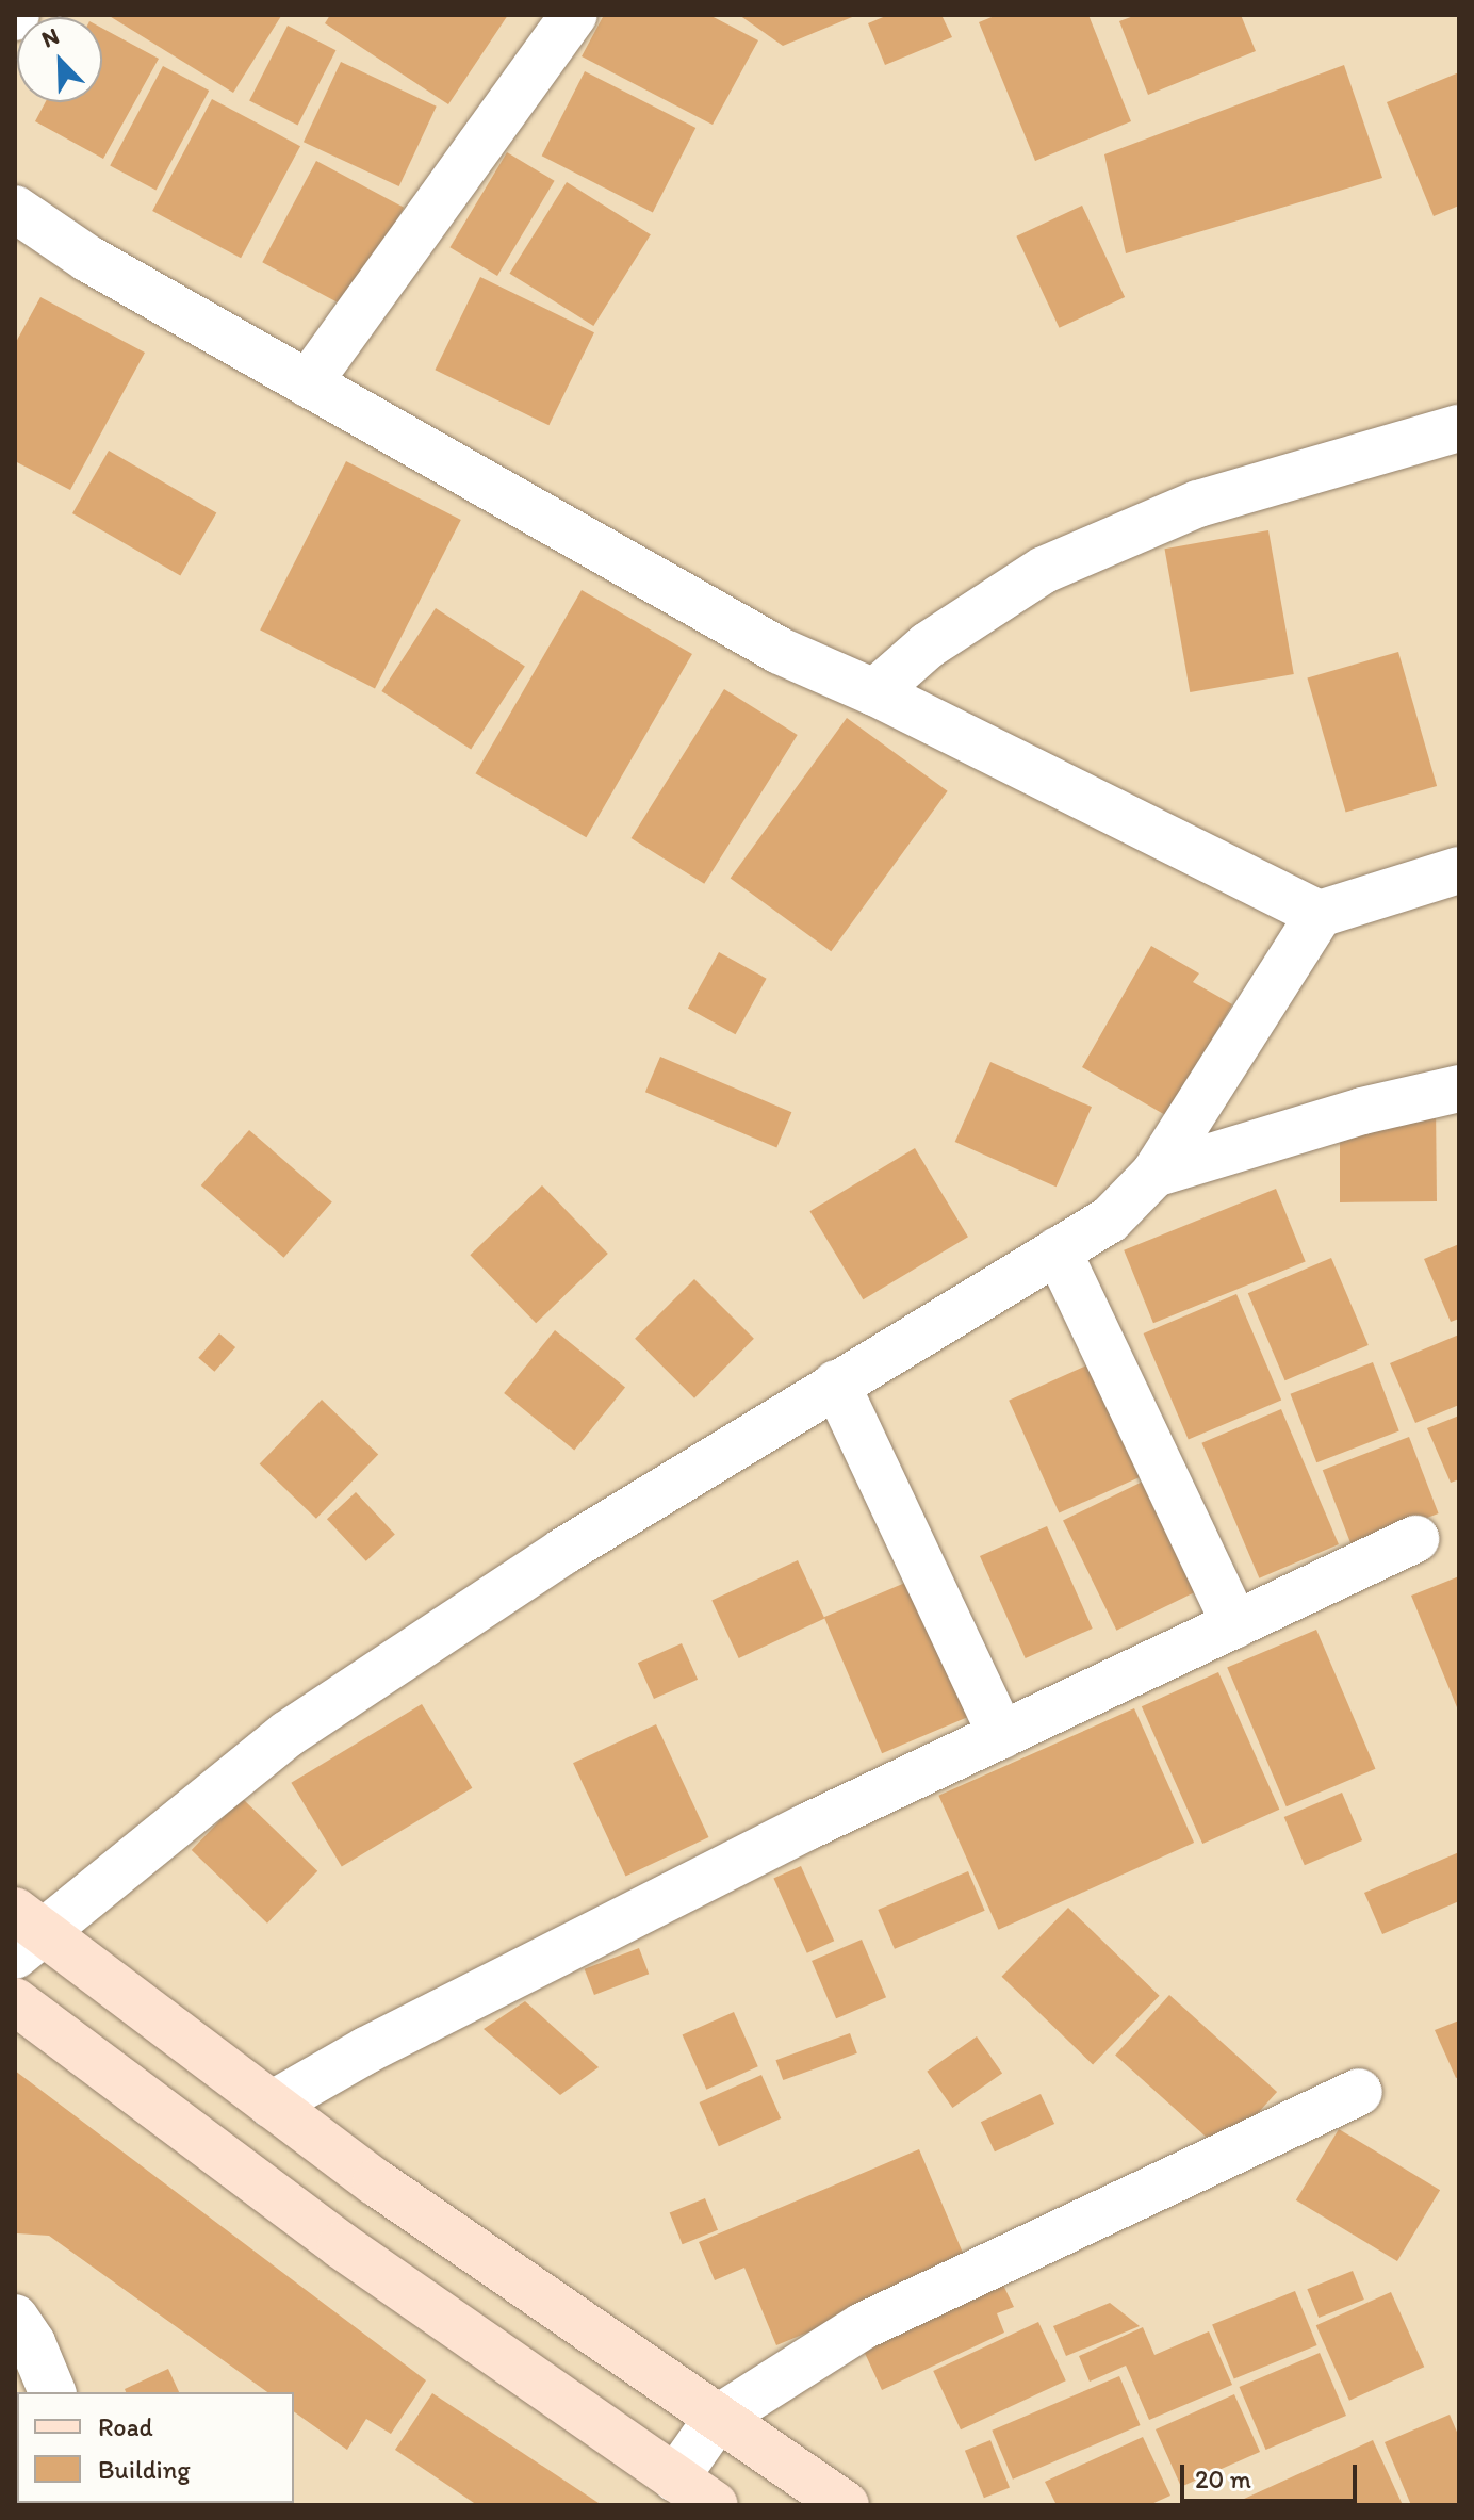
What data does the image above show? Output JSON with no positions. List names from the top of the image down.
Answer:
{
  "legend": ["Road", "Building"],
  "scale_bar": "20 m",
  "north": "top left"
}
